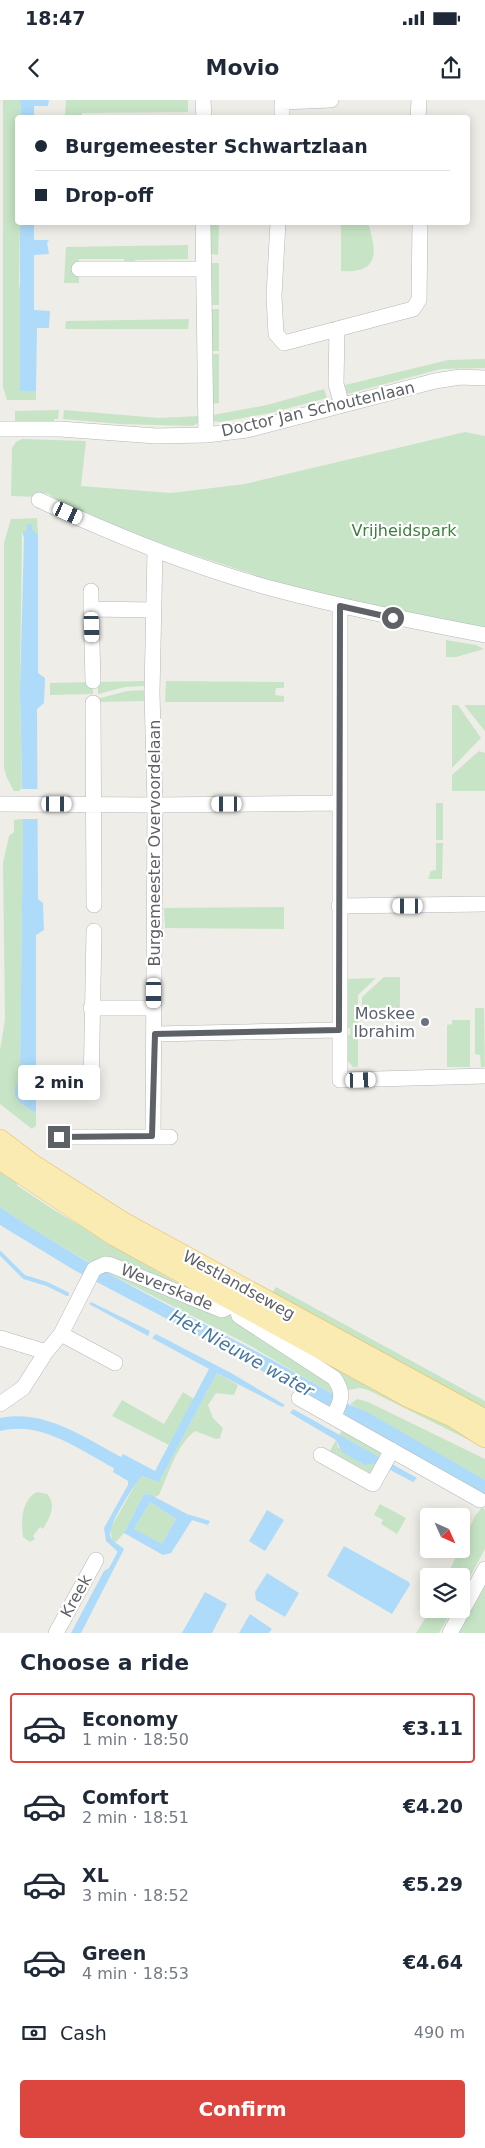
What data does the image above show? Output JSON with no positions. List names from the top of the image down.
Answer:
{
  "streets": {
    "main road": ["Westlandseweg"],
    "street": [
      "Doctor Jan Schoutenlaan",
      "Burgemeester Overvoordelaan",
      "Weverskade",
      "Kreek"
    ]
  },
  "crossings": [
    ["Westlandseweg", "Weverskade"]
  ],
  "water": ["Het Nieuwe water"],
  "parks": ["Vrijheidspark"],
  "places": ["Moskee Ibrahim"],
  "north": "bottom right",
  "page": {
    "status": "18:47",
    "header": "Movio",
    "banner": ["Burgemeester Schwartzlaan", "Drop-off"],
    "bubble": "2 min",
    "heading": "Choose a ride",
    "list": [
      {
        "name": "Economy",
        "note": "1 min · 18:50",
        "value": "€3.11"
      },
      {
        "name": "Comfort",
        "note": "2 min · 18:51",
        "value": "€4.20"
      },
      {
        "name": "XL",
        "note": "3 min · 18:52",
        "value": "€5.29"
      },
      {
        "name": "Green",
        "note": "4 min · 18:53",
        "value": "€4.64"
      }
    ],
    "pay": ["Cash", "490 m"],
    "buttons": "Confirm"
  }
}
